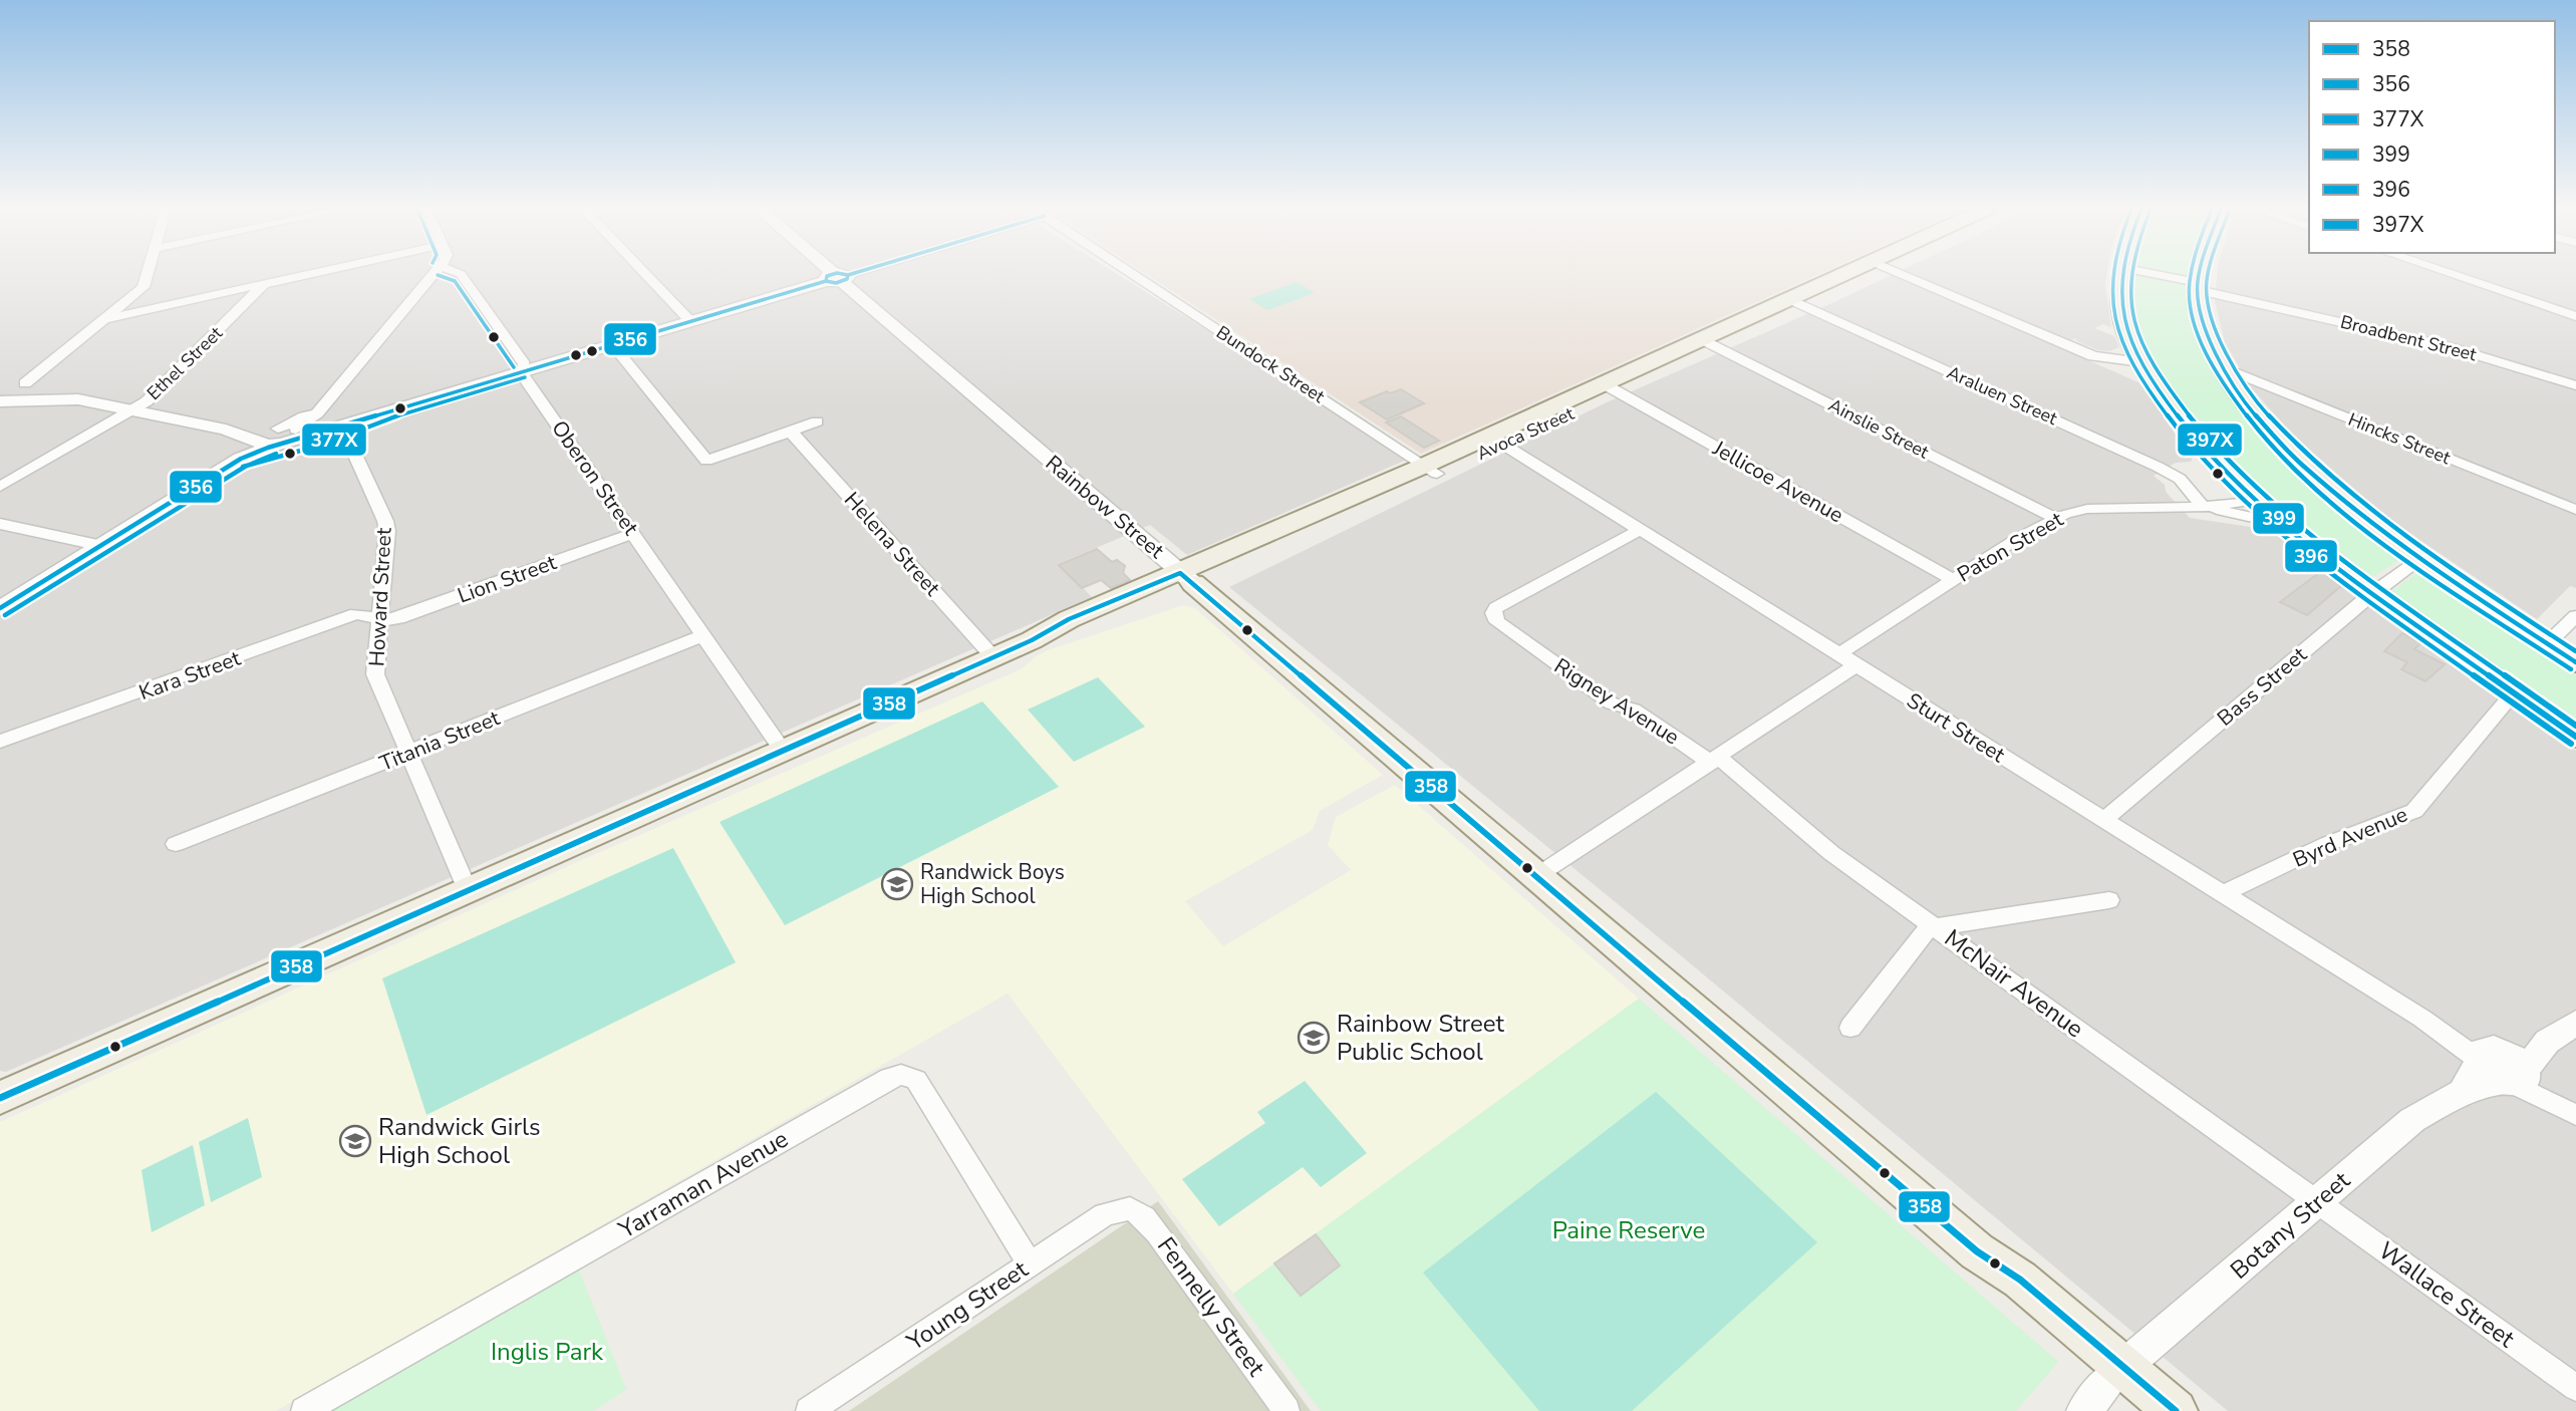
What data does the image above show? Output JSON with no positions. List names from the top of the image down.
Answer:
{
  "streets": {
    "main road": ["Avoca Street", "Rainbow Street"],
    "street": [
      "Broadbent Street",
      "Ethel Street",
      "Bundock Street",
      "Araluen Street",
      "Ainslie Street",
      "Hincks Street",
      "Oberon Street",
      "Jellicoe Avenue",
      "Helena Street",
      "Paton Street",
      "Lion Street",
      "Howard Street",
      "Kara Street",
      "Bass Street",
      "Rigney Avenue",
      "Sturt Street",
      "Titania Street",
      "Byrd Avenue",
      "McNair Avenue",
      "Yarraman Avenue",
      "Botany Street",
      "Wallace Street",
      "Young Street",
      "Fennelly Street"
    ]
  },
  "crossings": [
    ["Bundock Street", "Avoca Street"],
    ["Araluen Street", "Avoca Street"],
    ["Araluen Street", "Paton Street"],
    ["Ainslie Street", "Avoca Street"],
    ["Ainslie Street", "Paton Street"],
    ["Avoca Street", "Oberon Street"],
    ["Avoca Street", "Jellicoe Avenue"],
    ["Avoca Street", "Rainbow Street"],
    ["Avoca Street", "Helena Street"],
    ["Avoca Street", "Howard Street"],
    ["Avoca Street", "Sturt Street"],
    ["Oberon Street", "Lion Street"],
    ["Oberon Street", "Titania Street"],
    ["Jellicoe Avenue", "Paton Street"],
    ["Rainbow Street", "Botany Street"],
    ["Paton Street", "Sturt Street"],
    ["Lion Street", "Howard Street"],
    ["Lion Street", "Kara Street"],
    ["Howard Street", "Kara Street"],
    ["Howard Street", "Titania Street"],
    ["Bass Street", "Sturt Street"],
    ["Rigney Avenue", "Sturt Street"],
    ["Rigney Avenue", "McNair Avenue"],
    ["Sturt Street", "Byrd Avenue"],
    ["McNair Avenue", "Botany Street"],
    ["McNair Avenue", "Wallace Street"],
    ["Yarraman Avenue", "Young Street"],
    ["Botany Street", "Wallace Street"],
    ["Young Street", "Fennelly Street"]
  ],
  "parks": ["Paine Reserve", "Inglis Park"],
  "places": {
    "school or university": ["Randwick Boys High School", "Rainbow Street Public School", "Randwick Girls High School"]
  },
  "lines": [
    "transit line 356",
    "transit line 399",
    "transit line 396",
    "transit line 397X",
    "transit line 377X",
    "transit line 358"
  ],
  "legend": [
    "358",
    "356",
    "377X",
    "399",
    "396",
    "397X"
  ]
}
